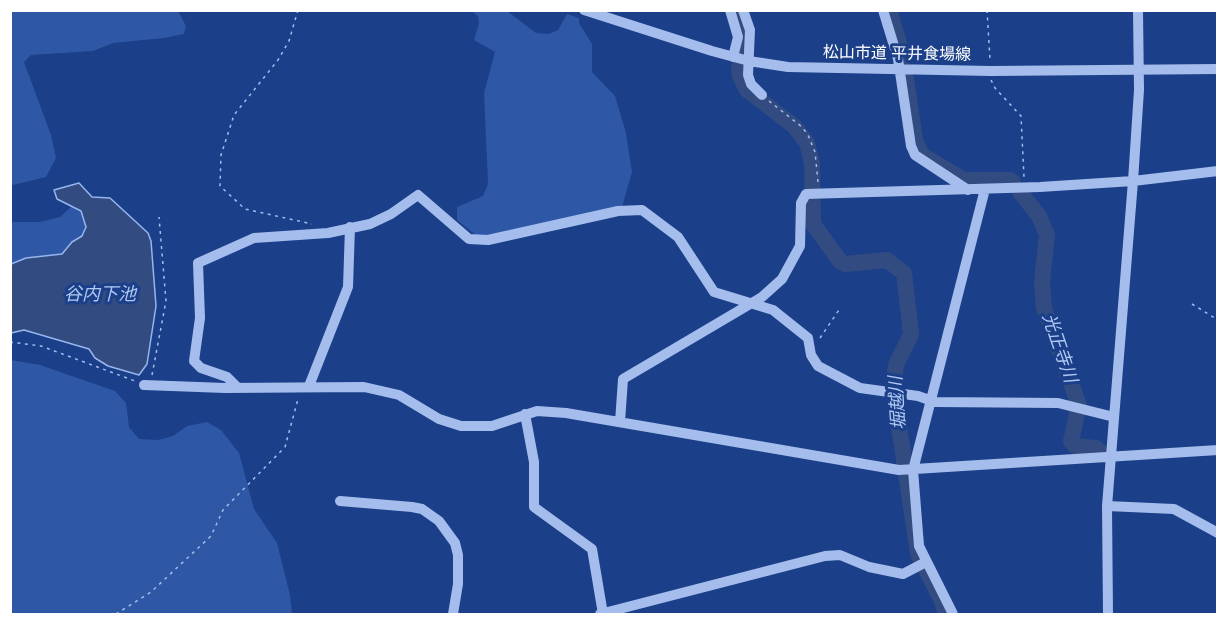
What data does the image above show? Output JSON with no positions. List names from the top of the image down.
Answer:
{
  "streets": {
    "street": ["松山市道 平井食場線"]
  },
  "water": ["谷内下池", "光正寺川", "堀越川"]
}
